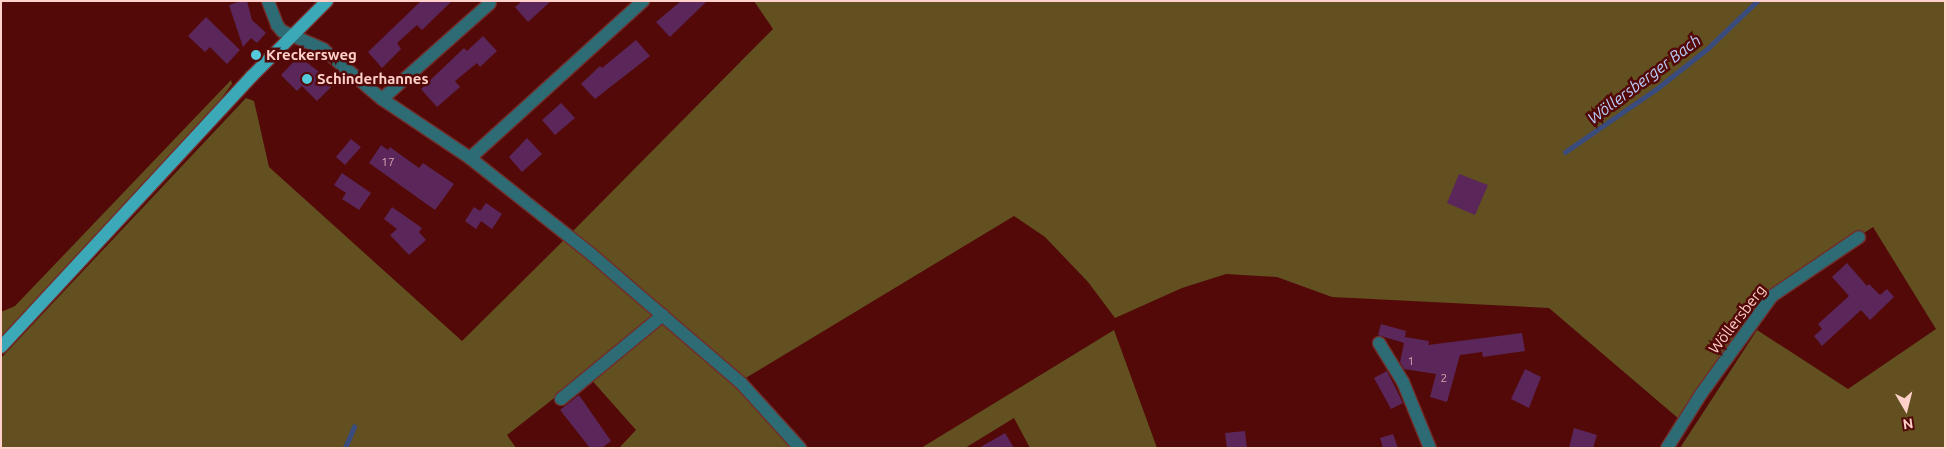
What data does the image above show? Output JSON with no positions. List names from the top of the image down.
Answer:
{
  "streets": {
    "street": ["Wöllersberg"]
  },
  "water": ["Wöllersberger Bach"],
  "places": ["Kreckersweg", "Schinderhannes"],
  "house_numbers": ["17", "1", "2"],
  "north": "bottom"
}
